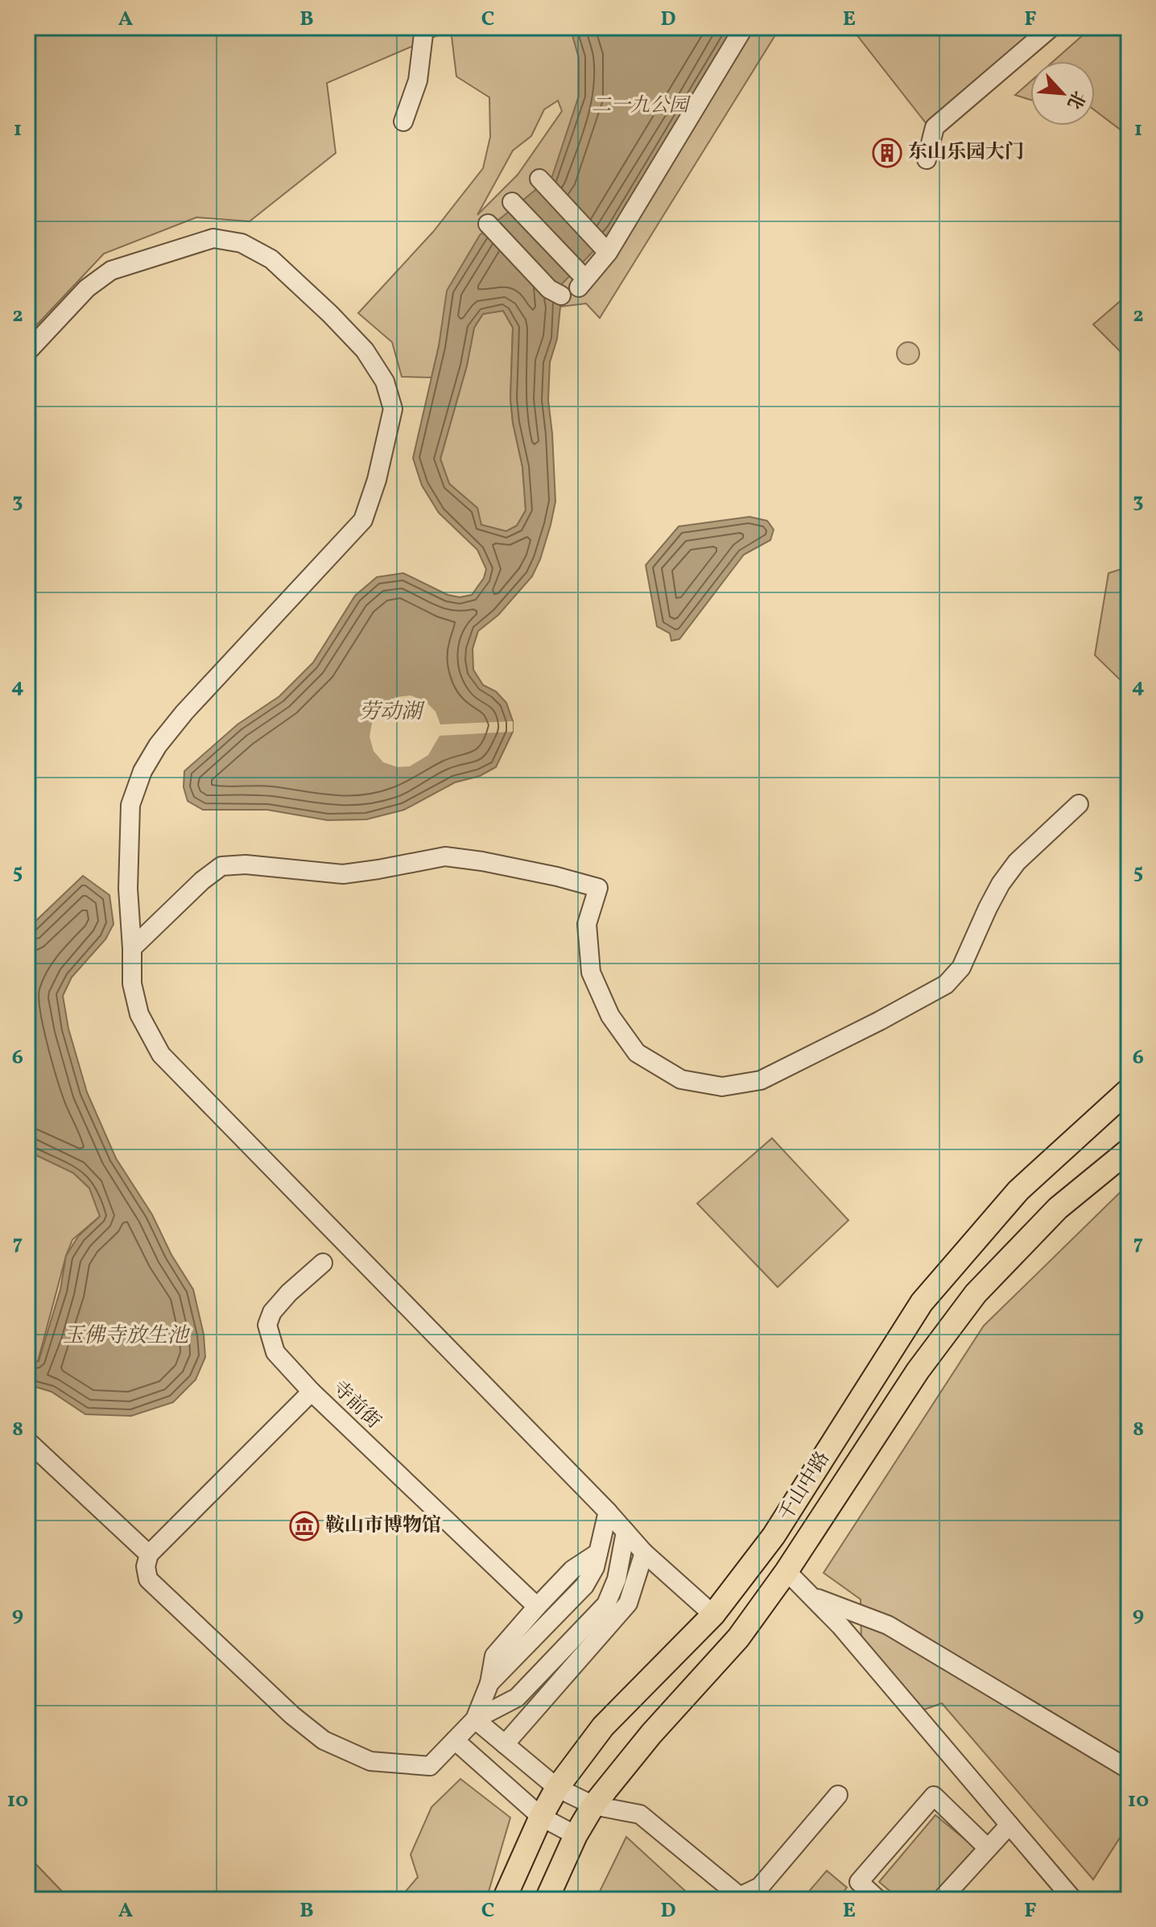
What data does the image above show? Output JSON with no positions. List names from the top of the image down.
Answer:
{
  "streets": {
    "main road": ["千山中路"],
    "street": ["寺前街"]
  },
  "water": ["劳动湖", "玉佛寺放生池"],
  "parks": ["二一九公园"],
  "places": {
    "building": ["东山乐园大门"],
    "museum": ["鞍山市博物馆"]
  },
  "north": "bottom right",
  "grid": {
    "columns": [
      "A",
      "B",
      "C",
      "D",
      "E",
      "F"
    ],
    "rows": [
      "1",
      "2",
      "3",
      "4",
      "5",
      "6",
      "7",
      "8",
      "9",
      "10"
    ]
  }
}
